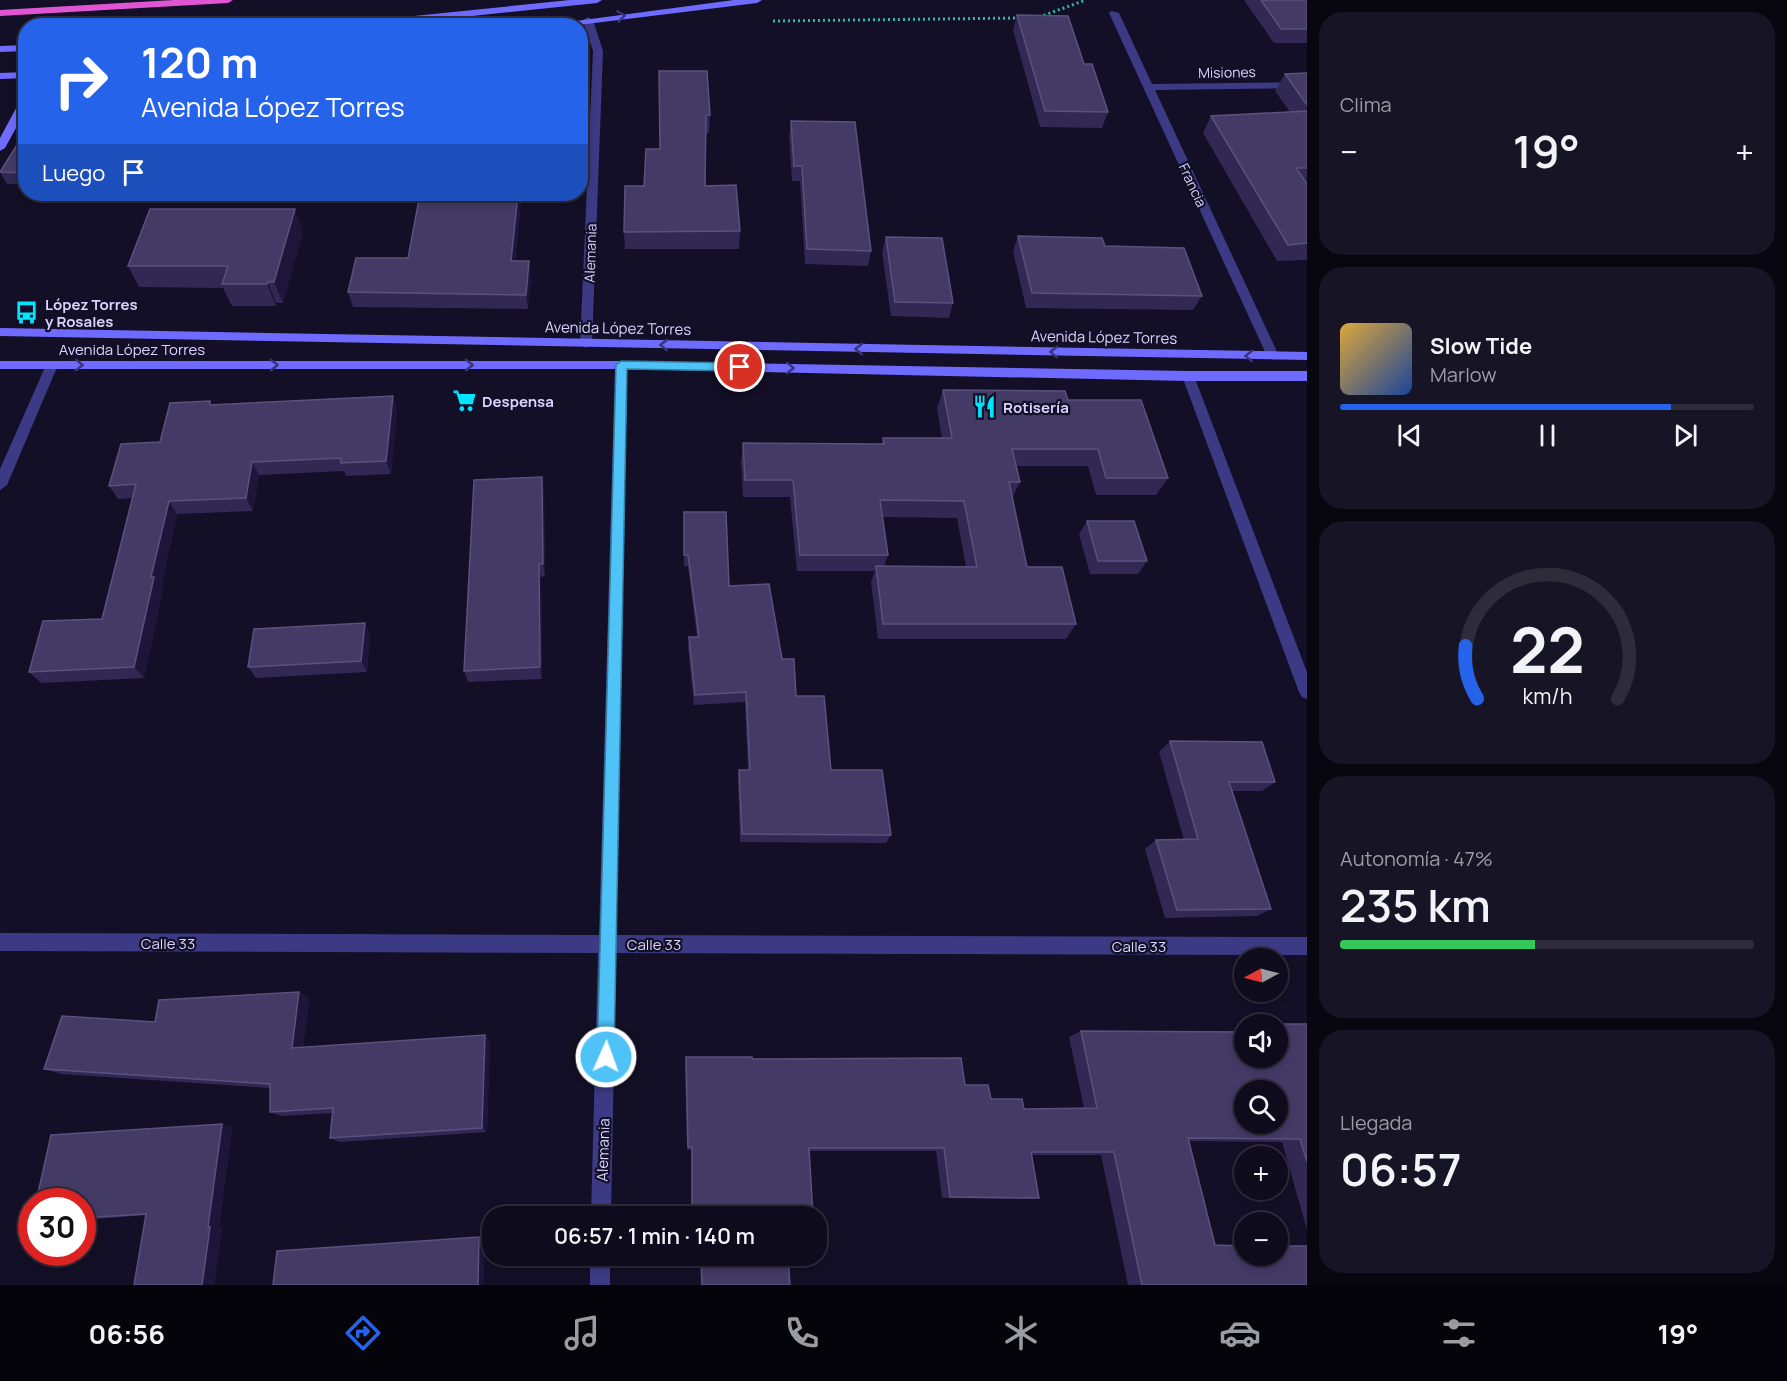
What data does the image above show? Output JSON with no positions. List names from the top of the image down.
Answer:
{
  "streets": {
    "main road": ["Avenida López Torres"],
    "street": [
      "Misiones",
      "Francia",
      "Alemania",
      "Calle 33"
    ]
  },
  "crossings": [
    ["Misiones", "Francia"],
    ["Francia", "Avenida López Torres"],
    ["Alemania", "Avenida López Torres"],
    ["Alemania", "Calle 33"]
  ],
  "places": {
    "bus stop": ["López Torres y Rosales"],
    "supermarket": ["Despensa"],
    "restaurant": ["Rotisería"]
  },
  "north": "left",
  "page": {
    "tile": [
      "Clima",
      ["Autonomía · 47%", "235 km"],
      ["Llegada", "06:57"]
    ],
    "turn": ["120 m", "Avenida López Torres"],
    "heat": ["−", "19°", "+"],
    "then": "Luego",
    "song": ["Slow Tide", "Marlow"],
    "map_buttons": ["+", "−"],
    "limit": "30",
    "trip": "06:57 · 1 min · 140 m",
    "tabs": ["06:56", "19°"],
    "gauge": ["22", "km/h"]
  }
}
